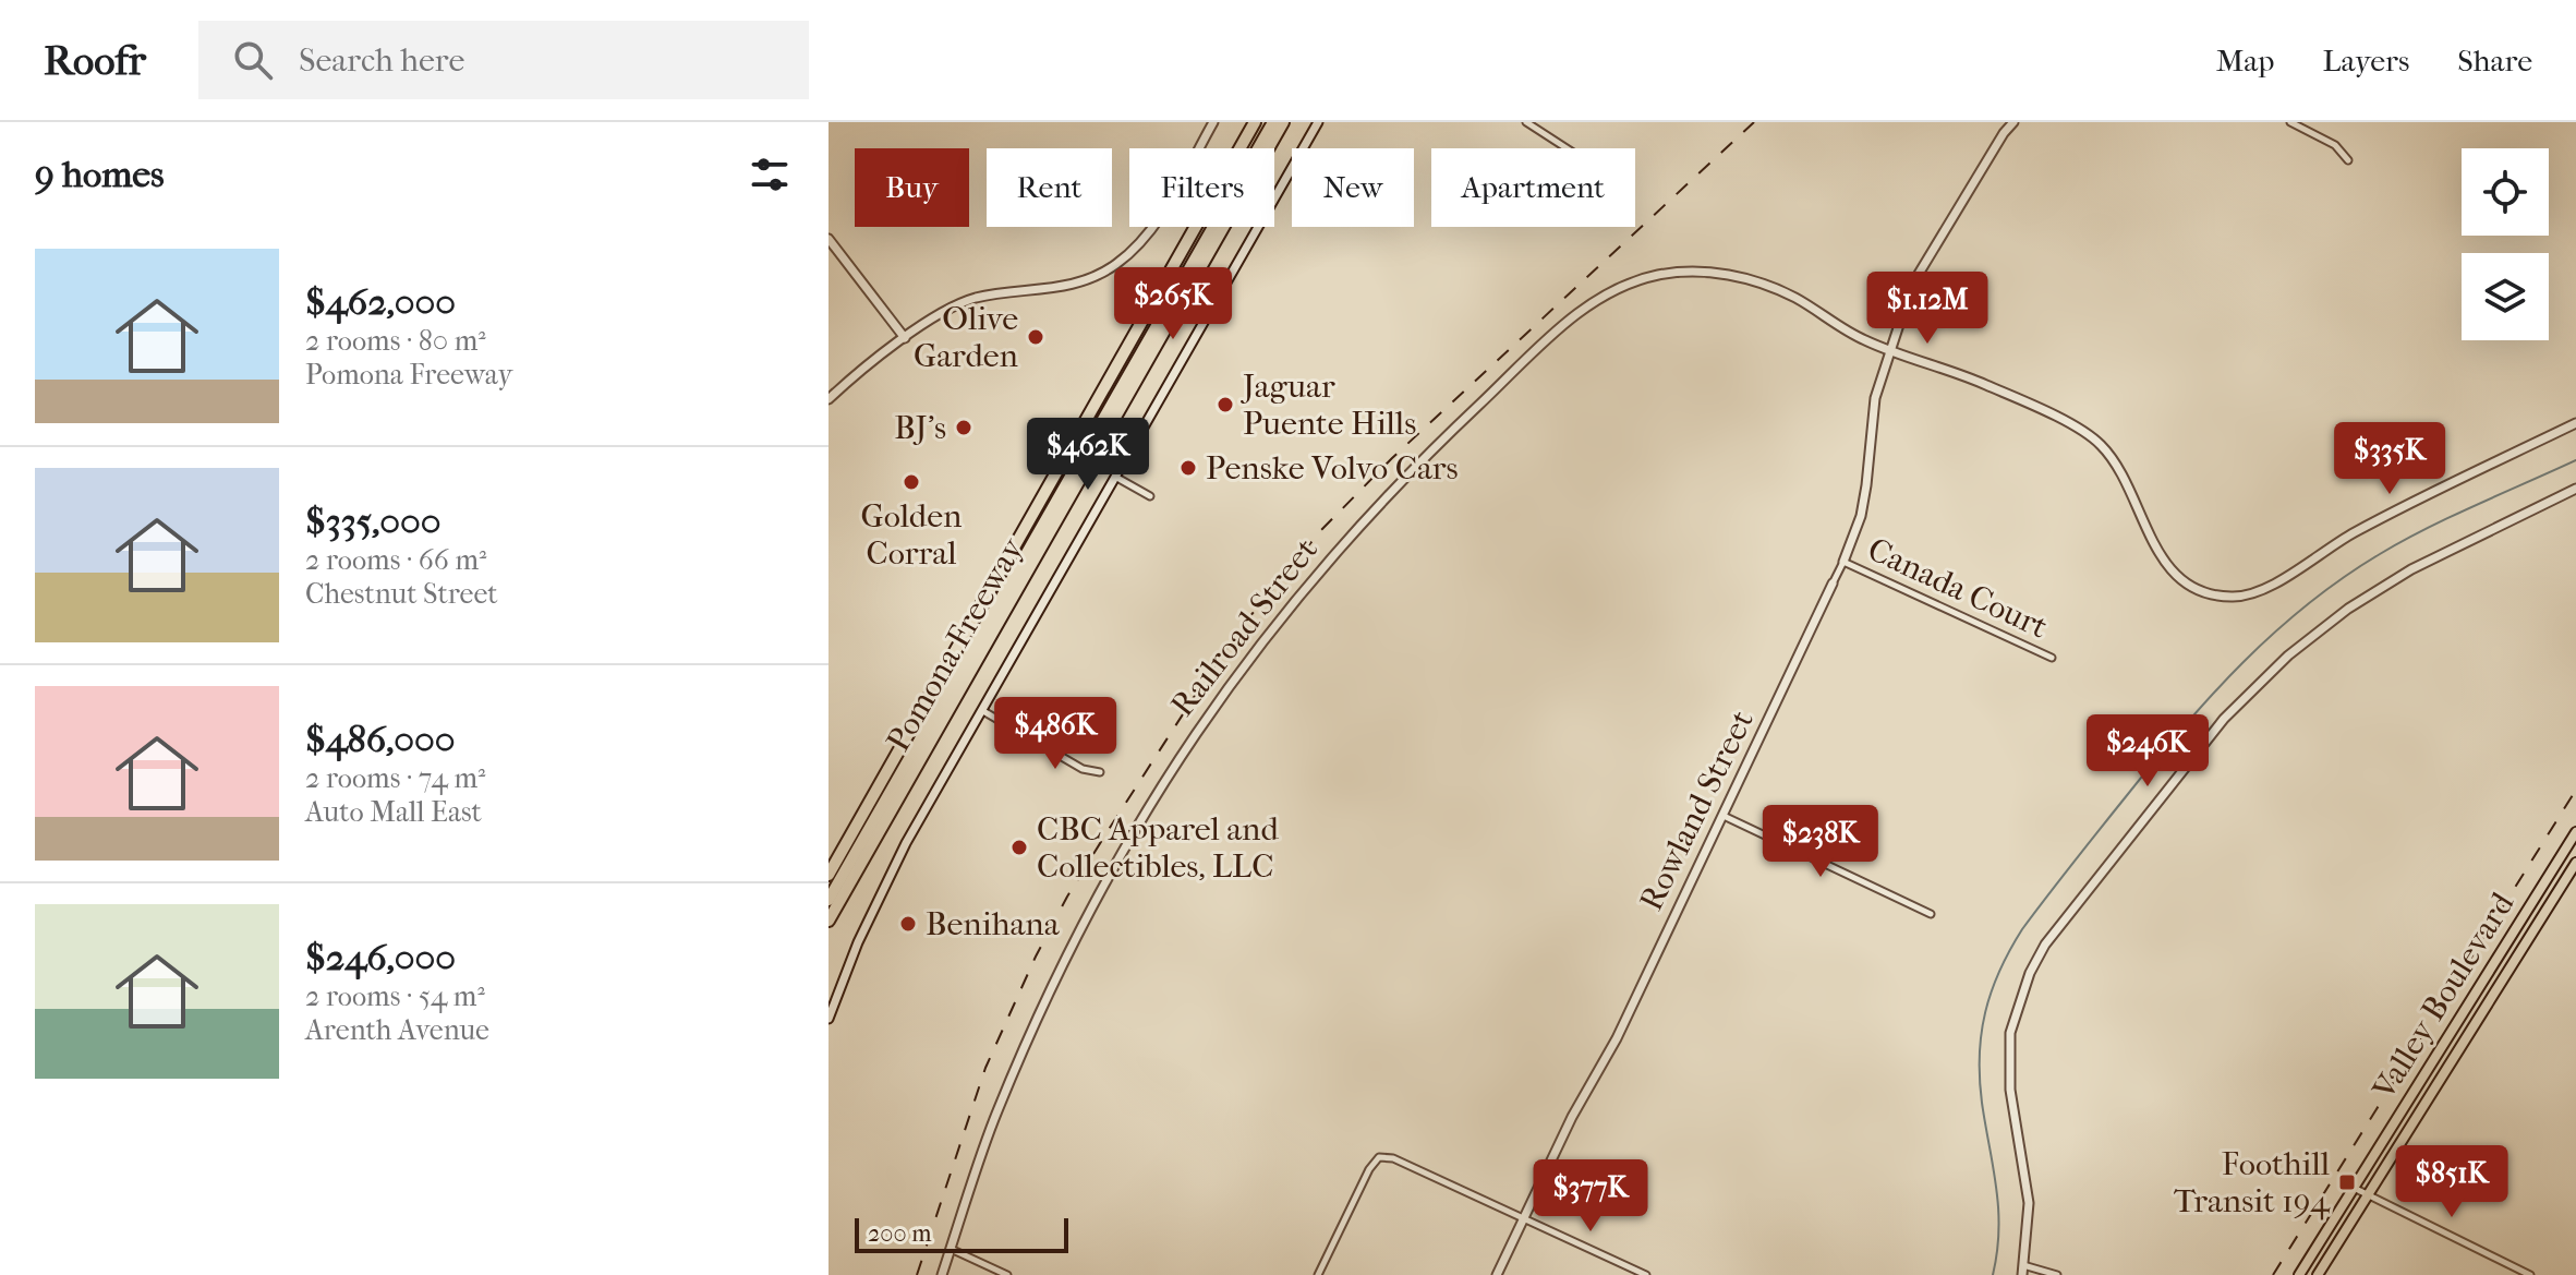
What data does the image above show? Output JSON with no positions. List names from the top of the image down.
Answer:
{
  "streets": {
    "highway": ["Pomona Freeway"],
    "main road": ["Valley Boulevard"],
    "street": ["Canada Court", "Railroad Street", "Rowland Street"]
  },
  "crossings": [
    ["Canada Court", "Rowland Street"],
    ["Railroad Street", "Rowland Street"]
  ],
  "places": {
    "other": [
      "Olive Garden",
      "Jaguar Puente Hills",
      "BJ's",
      "Penske Volvo Cars",
      "Golden Corral",
      "CBC Apparel and Collectibles, LLC",
      "Benihana"
    ],
    "transit": ["Foothill Transit 194"]
  },
  "scale_bar": "200 m",
  "page": {
    "header": "Roofr",
    "search": "Search here",
    "nav": ["Map", "Layers", "Share"],
    "heading": "9 homes",
    "chip": [
      "Buy",
      "Rent",
      "Filters",
      "New",
      "Apartment"
    ],
    "list": [
      {
        "name": "$462,000",
        "note": "2 rooms · 80 m² · Pomona Freeway"
      },
      {
        "name": "$335,000",
        "note": "2 rooms · 66 m² · Chestnut Street"
      },
      {
        "name": "$486,000",
        "note": "2 rooms · 74 m² · Auto Mall East"
      },
      {
        "name": "$246,000",
        "note": "2 rooms · 54 m² · Arenth Avenue"
      }
    ],
    "price": [
      "$265K",
      "$1.12M",
      "$462K",
      "$335K",
      "$486K",
      "$246K",
      "$238K",
      "$851K",
      "$377K"
    ],
    "scale": "200 m"
  }
}
